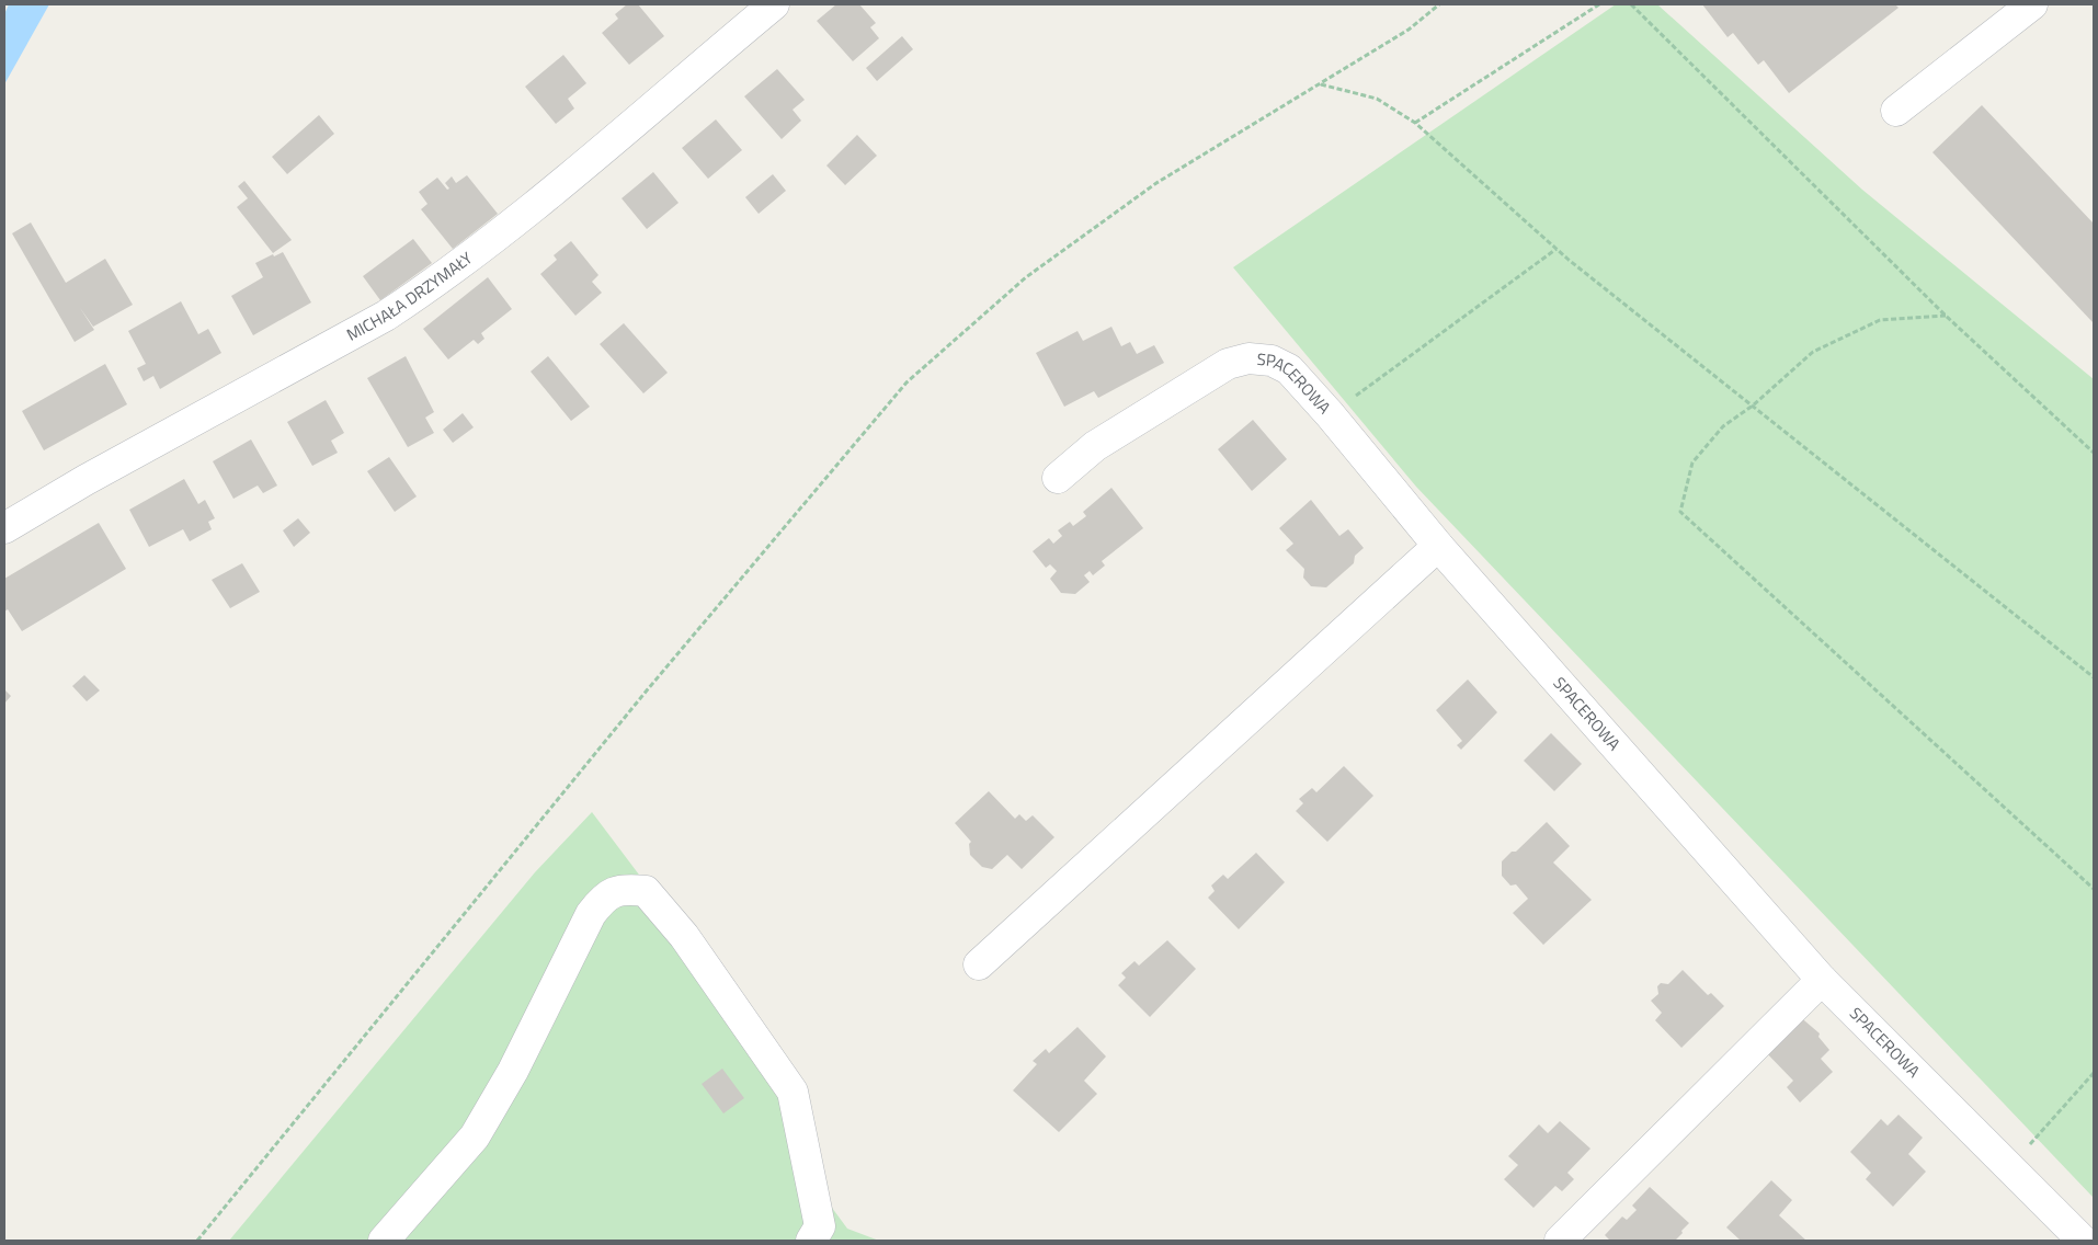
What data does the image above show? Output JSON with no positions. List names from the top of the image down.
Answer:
{
  "streets": {
    "street": ["MICHAŁA DRZYMAŁY", "SPACEROWA"]
  }
}
